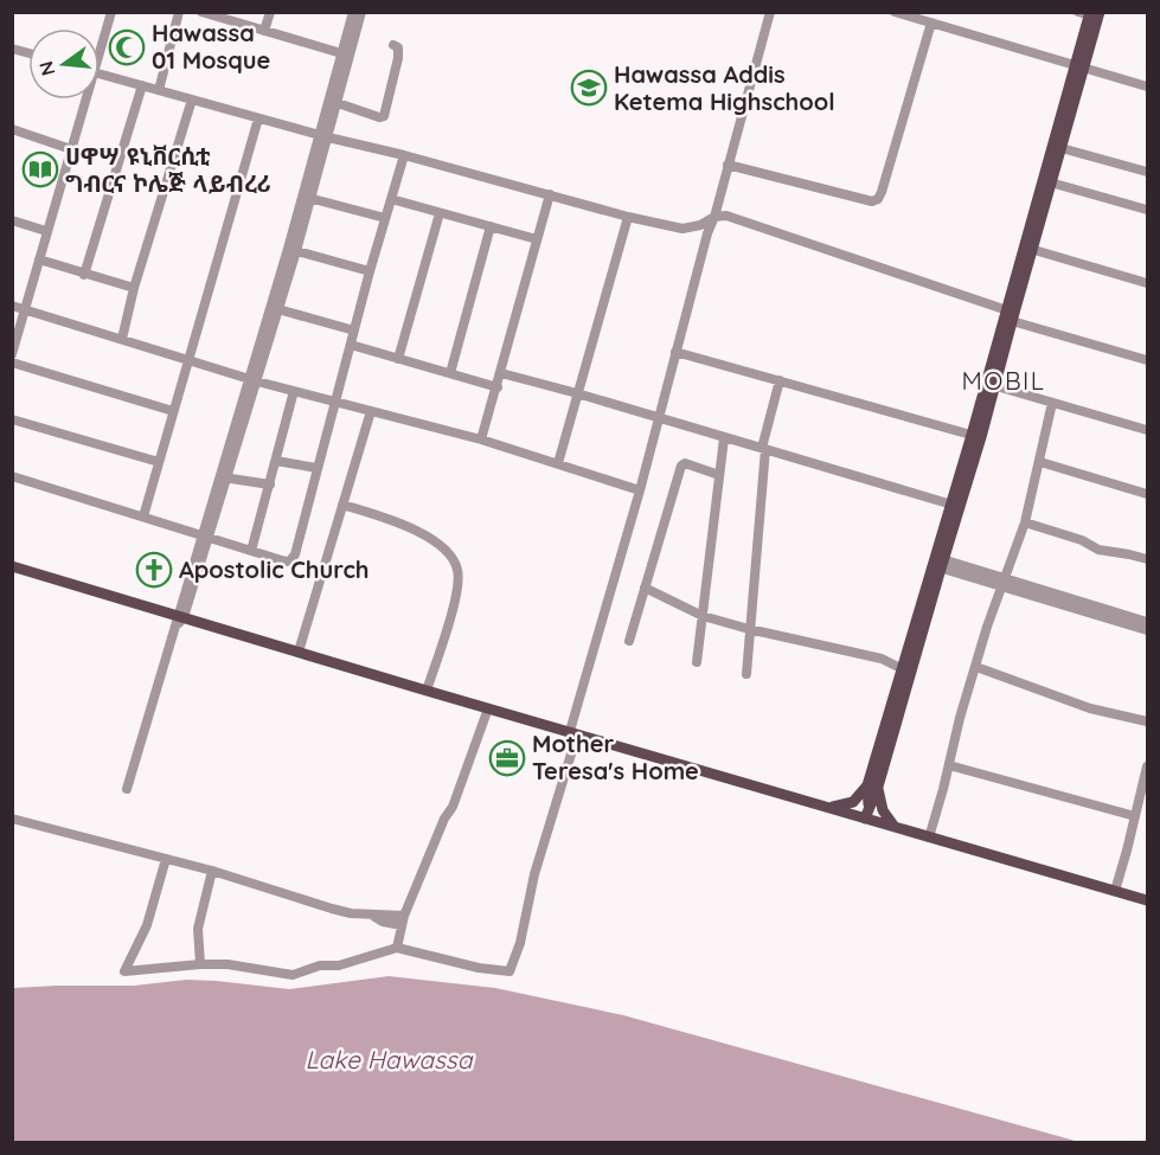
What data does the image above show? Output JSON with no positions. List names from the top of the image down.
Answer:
{
  "districts": ["MOBIL"],
  "water": ["Lake Hawassa"],
  "places": {
    "mosque": ["Hawassa 01 Mosque"],
    "school or university": ["Hawassa Addis Ketema Highschool"],
    "library": ["ሀዋሣ ዩኒቨርሲቲ ግብርና ኮሌጅ ላይብረሪ"],
    "church": ["Apostolic Church"],
    "office": ["Mother Teresa's Home"]
  },
  "north": "left"
}
